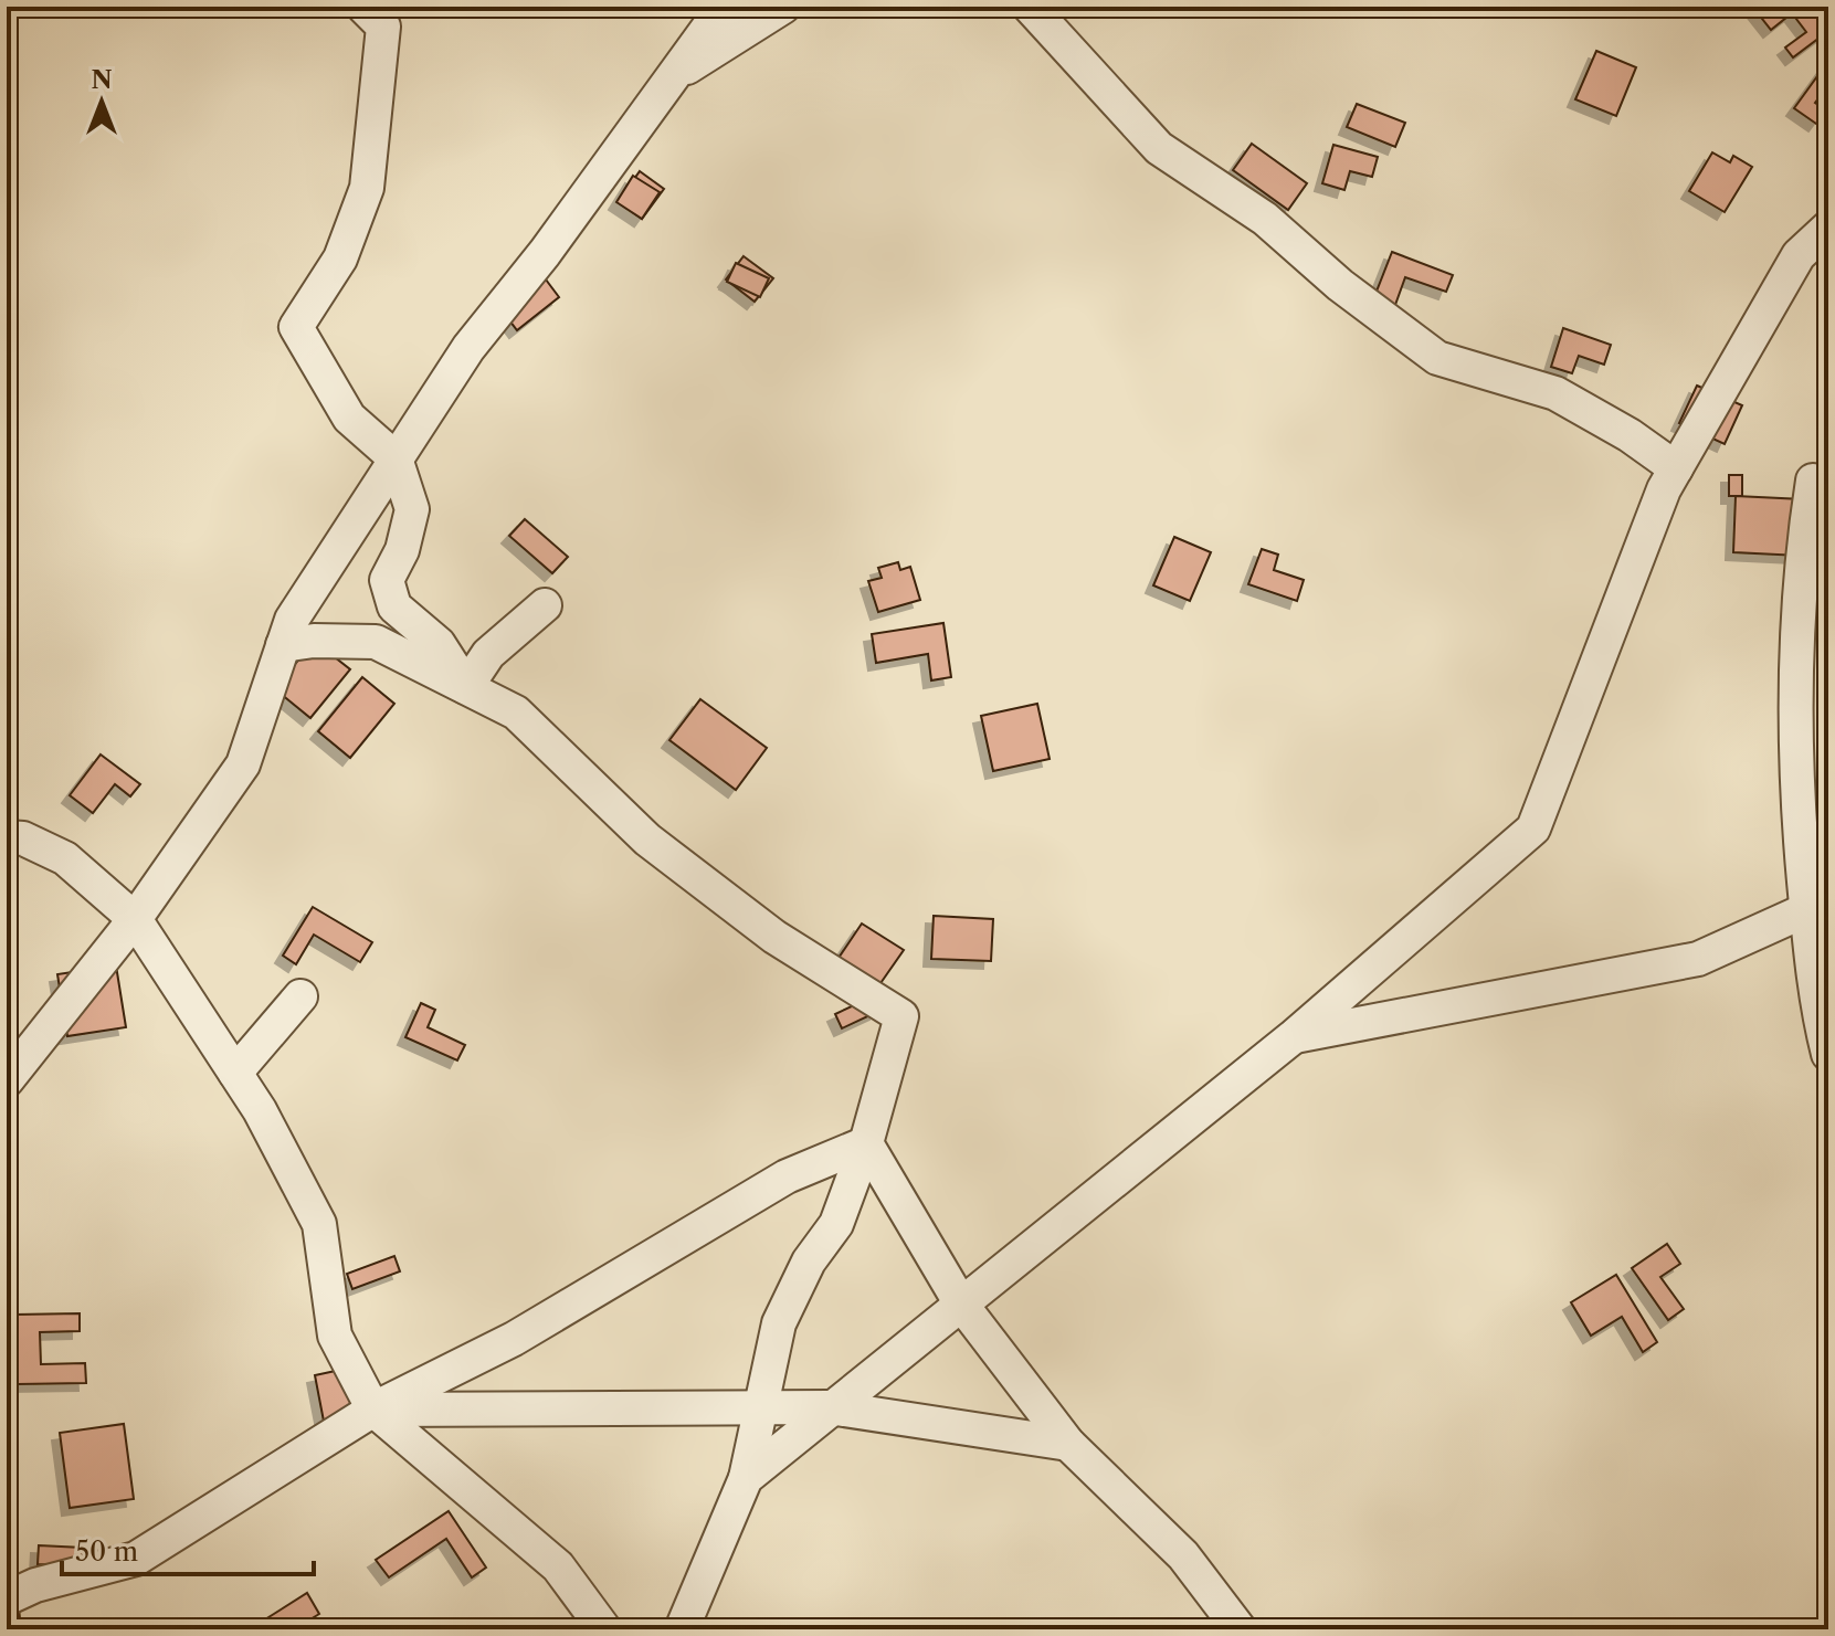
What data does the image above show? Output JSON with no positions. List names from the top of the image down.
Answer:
{
  "scale_bar": "50 m",
  "north": "top"
}
